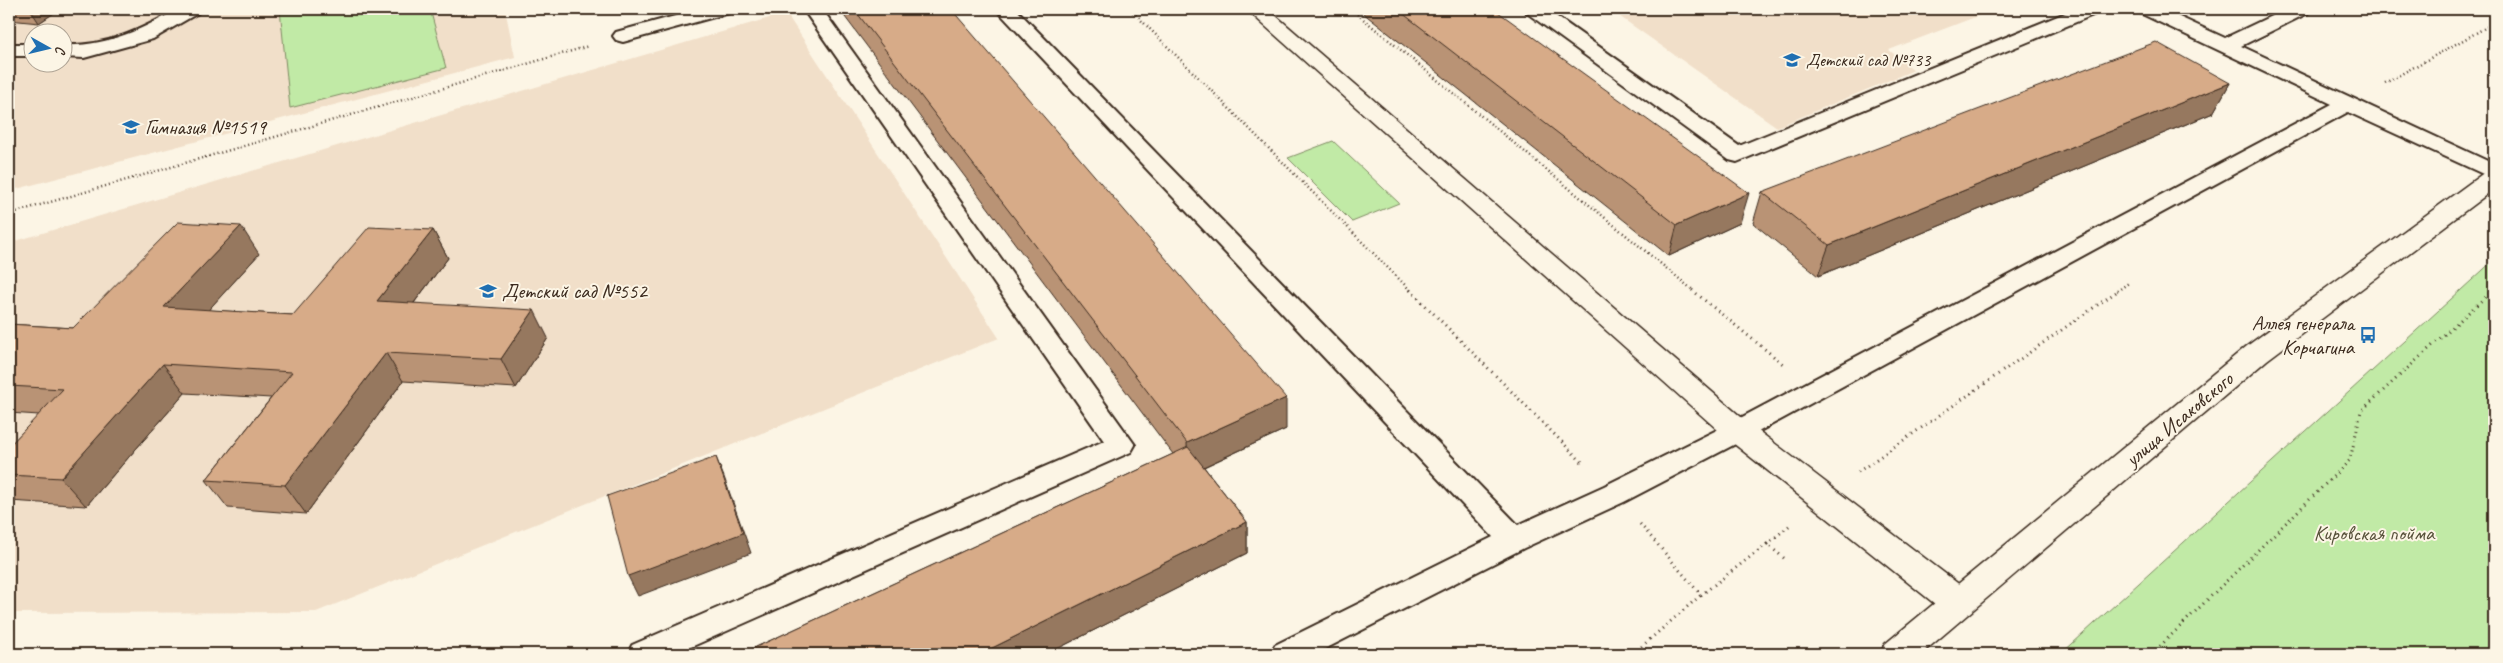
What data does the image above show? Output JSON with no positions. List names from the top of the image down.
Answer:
{
  "streets": {
    "street": ["улица Исаковского"]
  },
  "parks": ["Кировская пойма"],
  "places": {
    "school or university": ["Детский сад №733", "Гимназия №1519", "Детский сад №552"],
    "bus stop": ["Аллея генерала Корчагина"]
  },
  "north": "right"
}
